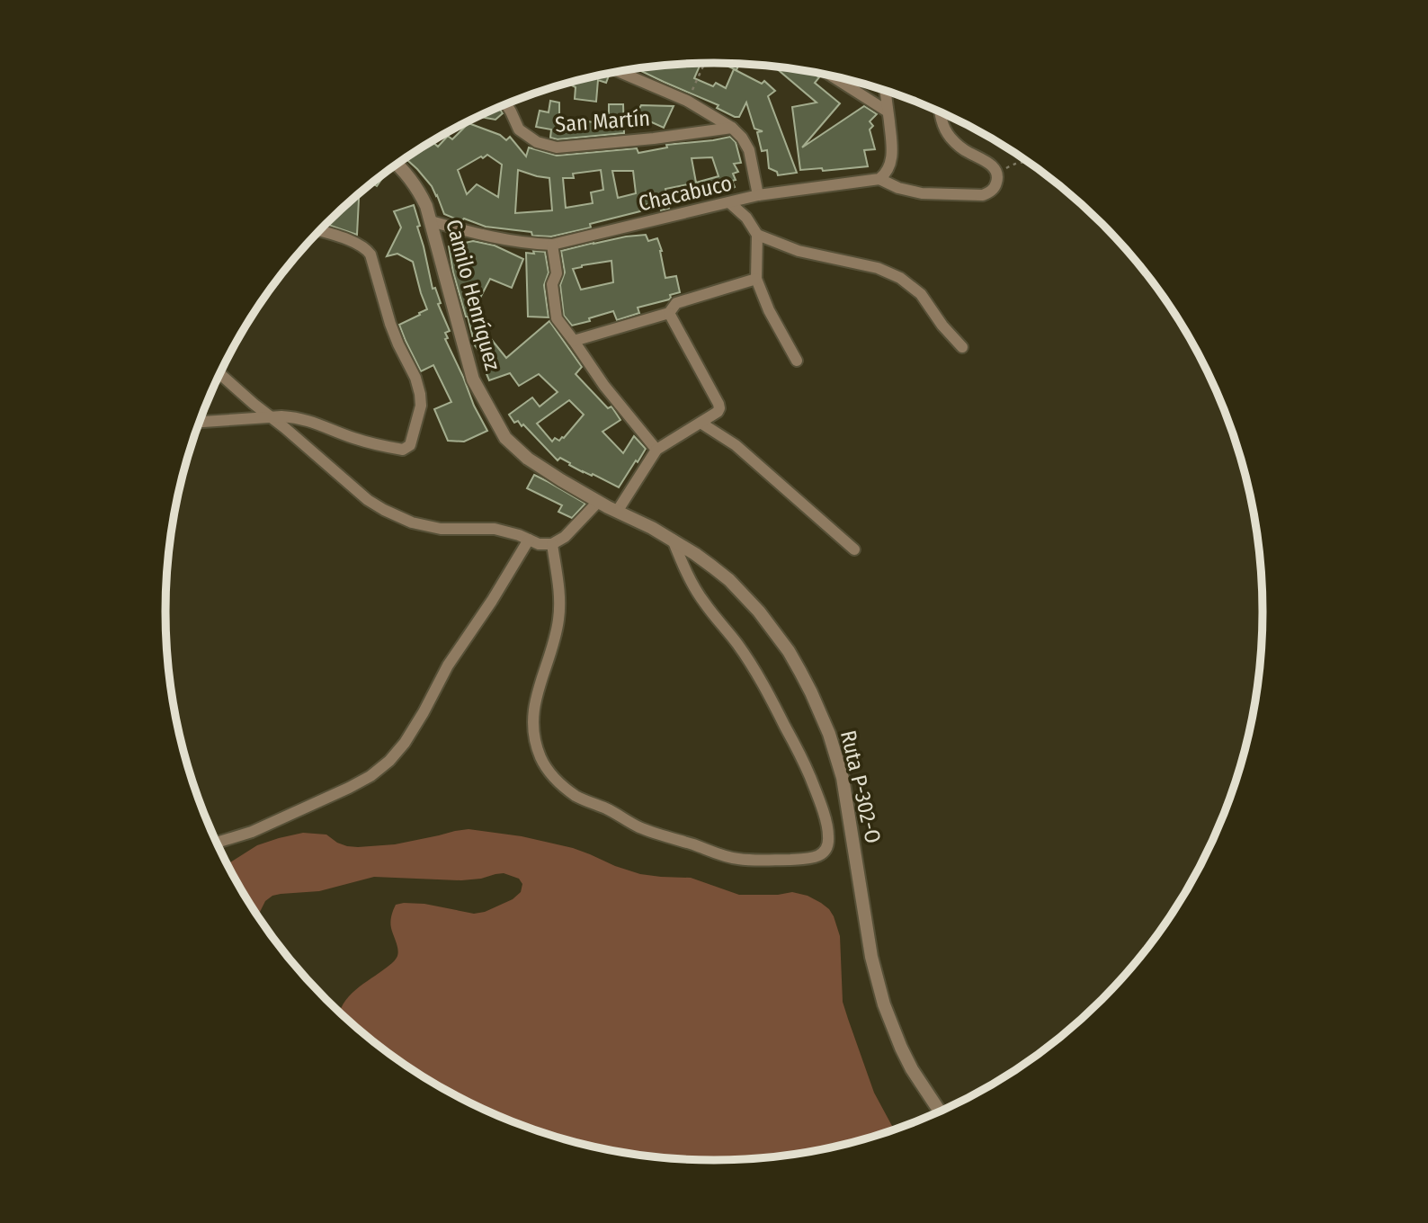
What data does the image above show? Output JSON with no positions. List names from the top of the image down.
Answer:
{
  "streets": {
    "street": [
      "San Martín",
      "Chacabuco",
      "Camilo Henríquez",
      "Ruta P-302-O"
    ]
  },
  "crossings": [
    ["Chacabuco", "Camilo Henríquez"],
    ["Camilo Henríquez", "Ruta P-302-O"]
  ]
}
